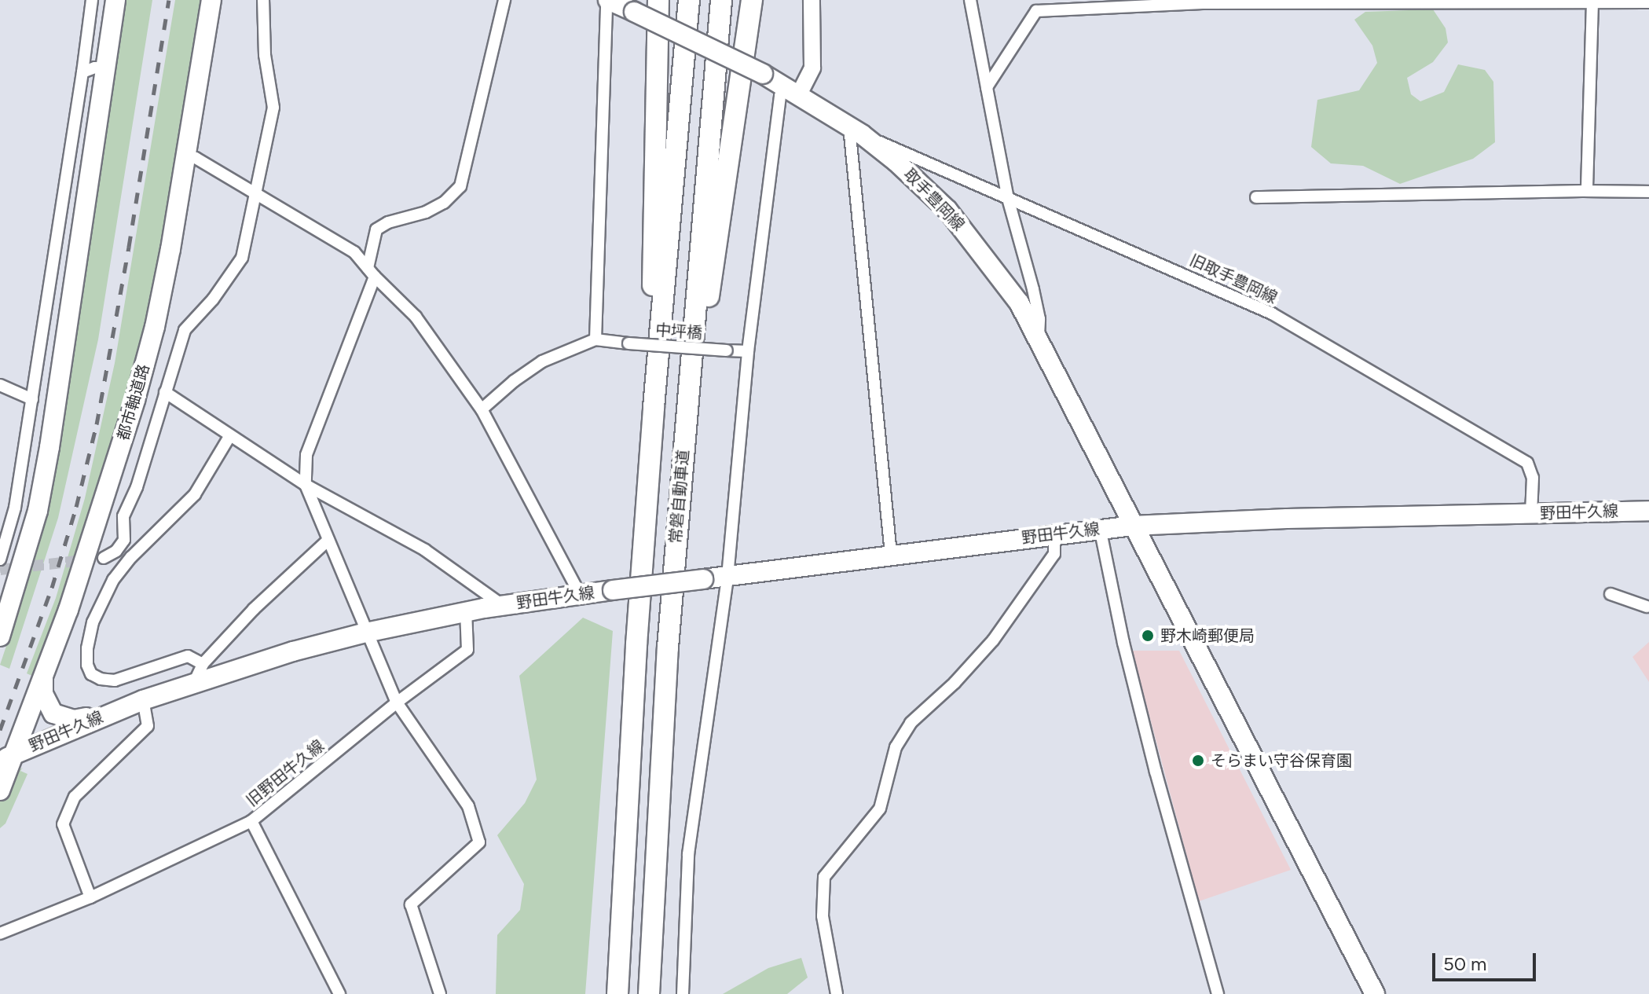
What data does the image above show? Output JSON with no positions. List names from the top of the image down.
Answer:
{
  "streets": {
    "highway": ["常磐自動車道"],
    "main road": ["取手豊岡線", "都市軸道路", "野田牛久線"],
    "street": ["旧取手豊岡線", "中坪橋", "旧野田牛久線"]
  },
  "crossings": [
    ["取手豊岡線", "旧取手豊岡線"],
    ["取手豊岡線", "野田牛久線"],
    ["旧取手豊岡線", "野田牛久線"],
    ["都市軸道路", "野田牛久線"],
    ["野田牛久線", "旧野田牛久線"]
  ],
  "places": ["野木崎郵便局", "そらまい守谷保育園"],
  "scale_bar": "50 m"
}
